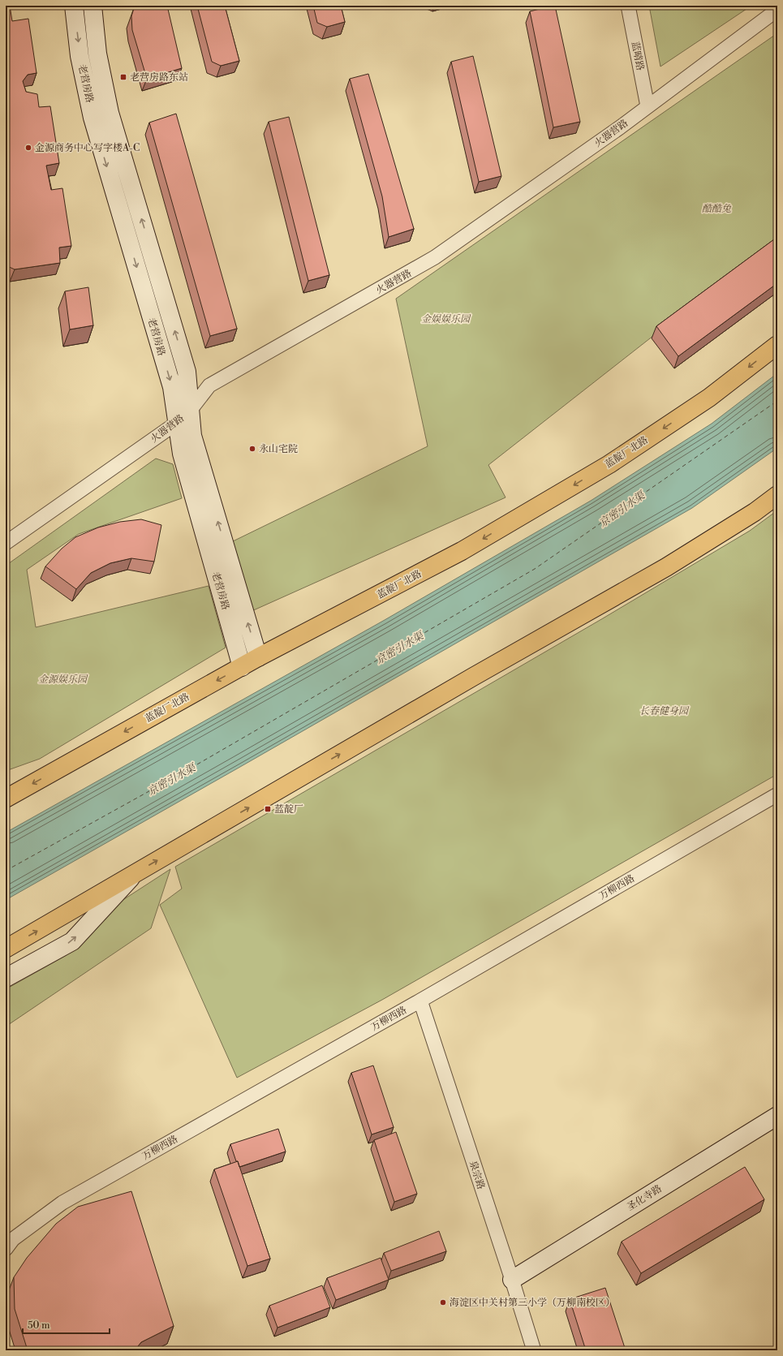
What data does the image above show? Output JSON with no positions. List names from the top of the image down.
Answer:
{
  "streets": {
    "highway": ["蓝靛厂北路"],
    "street": [
      "蓝晴路",
      "老营房路",
      "火器营路",
      "万柳西路",
      "泉宗路",
      "圣化寺路"
    ]
  },
  "crossings": [
    ["蓝晴路", "火器营路"],
    ["老营房路", "火器营路"],
    ["老营房路", "蓝靛厂北路"],
    ["万柳西路", "泉宗路"],
    ["泉宗路", "圣化寺路"]
  ],
  "water": ["京密引水渠"],
  "parks": [
    "酷酷兔",
    "金娱娱乐园",
    "金源娱乐园",
    "长春健身园"
  ],
  "places": {
    "transit": ["老营房路东站", "蓝靛厂"],
    "other": ["金源商务中心写字楼A-C", "永山宅院", "海淀区中关村第三小学（万柳南校区）"]
  },
  "scale_bar": "50 m"
}
